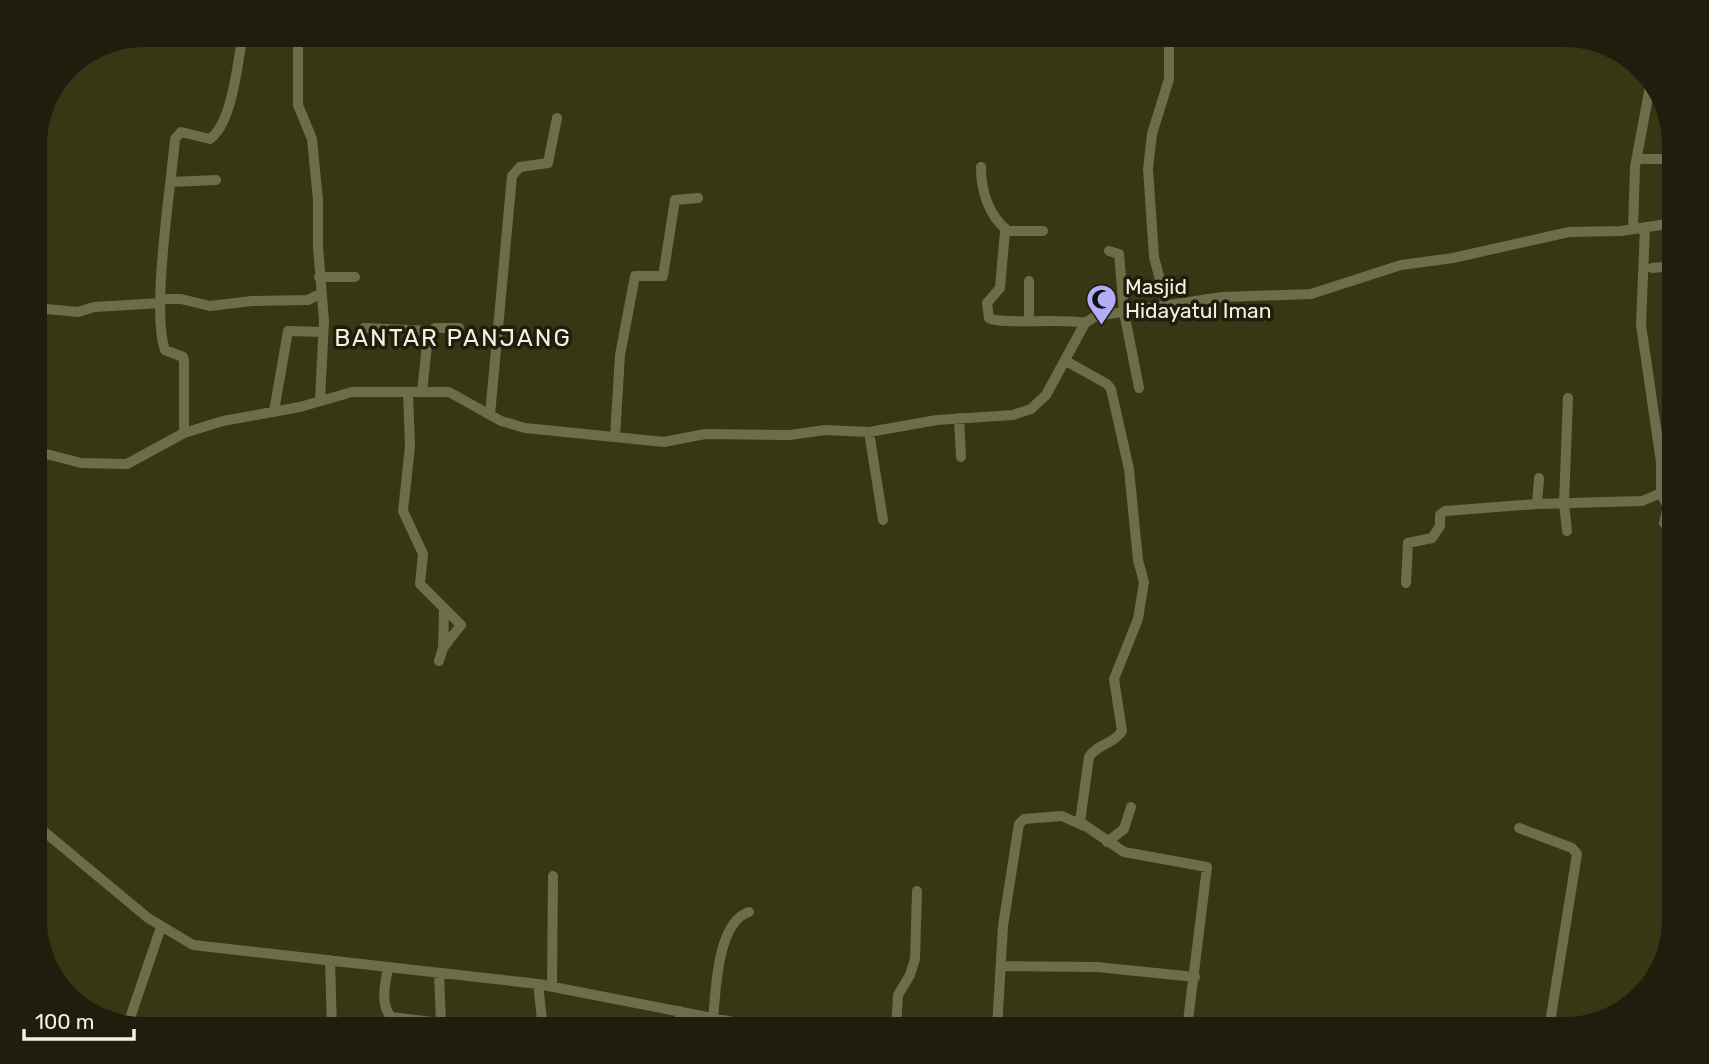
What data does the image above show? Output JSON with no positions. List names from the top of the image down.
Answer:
{
  "districts": ["BANTAR PANJANG"],
  "places": {
    "mosque": ["Masjid Hidayatul Iman"]
  },
  "scale_bar": "100 m"
}
